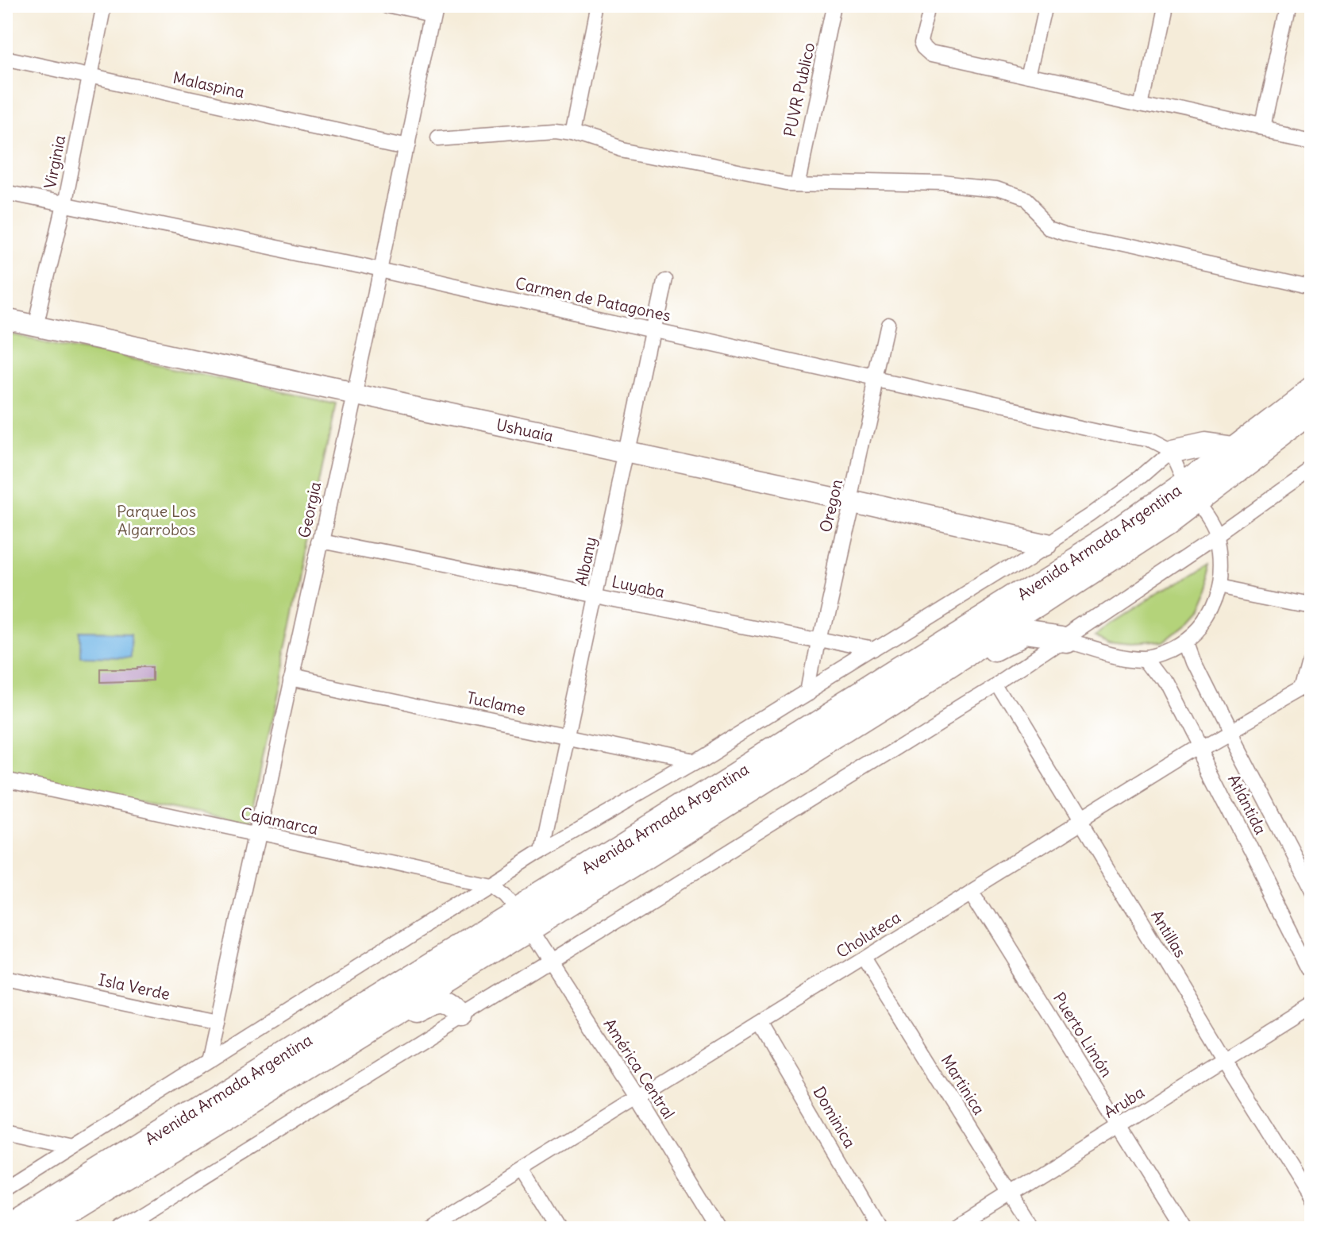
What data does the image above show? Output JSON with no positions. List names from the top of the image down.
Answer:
{
  "streets": {
    "main road": ["Ushuaia", "Avenida Armada Argentina"],
    "street": [
      "Malaspina",
      "PUVR Publico",
      "Virginia",
      "Carmen de Patagones",
      "Oregon",
      "Georgia",
      "Albany",
      "Luyaba",
      "Tuclame",
      "Atlántida",
      "Cajamarca",
      "Antillas",
      "Choluteca",
      "Isla Verde",
      "Puerto Limón",
      "América Central",
      "Martinica",
      "Aruba",
      "Dominica"
    ]
  },
  "crossings": [
    ["Malaspina", "Virginia"],
    ["Malaspina", "Georgia"],
    ["Virginia", "Carmen de Patagones"],
    ["Virginia", "Ushuaia"],
    ["Carmen de Patagones", "Oregon"],
    ["Carmen de Patagones", "Georgia"],
    ["Carmen de Patagones", "Avenida Armada Argentina"],
    ["Carmen de Patagones", "Albany"],
    ["Ushuaia", "Oregon"],
    ["Ushuaia", "Georgia"],
    ["Ushuaia", "Avenida Armada Argentina"],
    ["Ushuaia", "Albany"],
    ["Oregon", "Avenida Armada Argentina"],
    ["Oregon", "Luyaba"],
    ["Georgia", "Luyaba"],
    ["Georgia", "Tuclame"],
    ["Georgia", "Cajamarca"],
    ["Georgia", "Isla Verde"],
    ["Avenida Armada Argentina", "Albany"],
    ["Avenida Armada Argentina", "Luyaba"],
    ["Avenida Armada Argentina", "Tuclame"],
    ["Avenida Armada Argentina", "Cajamarca"],
    ["Avenida Armada Argentina", "América Central"],
    ["Albany", "Luyaba"],
    ["Albany", "Tuclame"],
    ["Atlántida", "Choluteca"],
    ["Cajamarca", "América Central"],
    ["Antillas", "Choluteca"],
    ["Antillas", "Aruba"],
    ["Choluteca", "Puerto Limón"],
    ["Choluteca", "América Central"],
    ["Choluteca", "Martinica"],
    ["Choluteca", "Dominica"],
    ["Puerto Limón", "Aruba"],
    ["Martinica", "Aruba"]
  ],
  "parks": ["Parque Los Algarrobos"]
}
